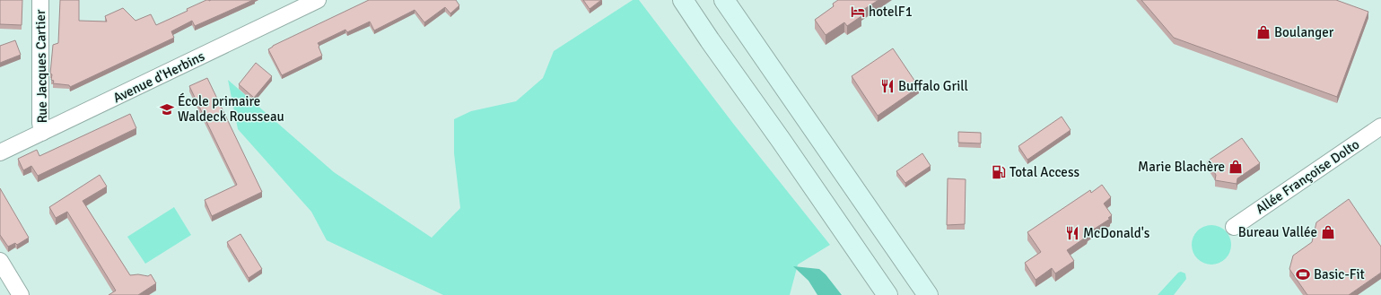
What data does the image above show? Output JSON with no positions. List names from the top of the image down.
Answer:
{
  "streets": {
    "street": ["Rue Jacques Cartier", "Avenue d'Herbins", "Allée Françoise Dolto"]
  },
  "crossings": [
    ["Rue Jacques Cartier", "Avenue d'Herbins"]
  ],
  "places": {
    "hotel": ["hotelF1"],
    "shop": ["Boulanger", "Marie Blachère", "Bureau Vallée"],
    "restaurant": ["Buffalo Grill", "McDonald's"],
    "school or university": ["École primaire Waldeck Rousseau"],
    "fuel station": ["Total Access"],
    "sports": ["Basic-Fit"]
  }
}
